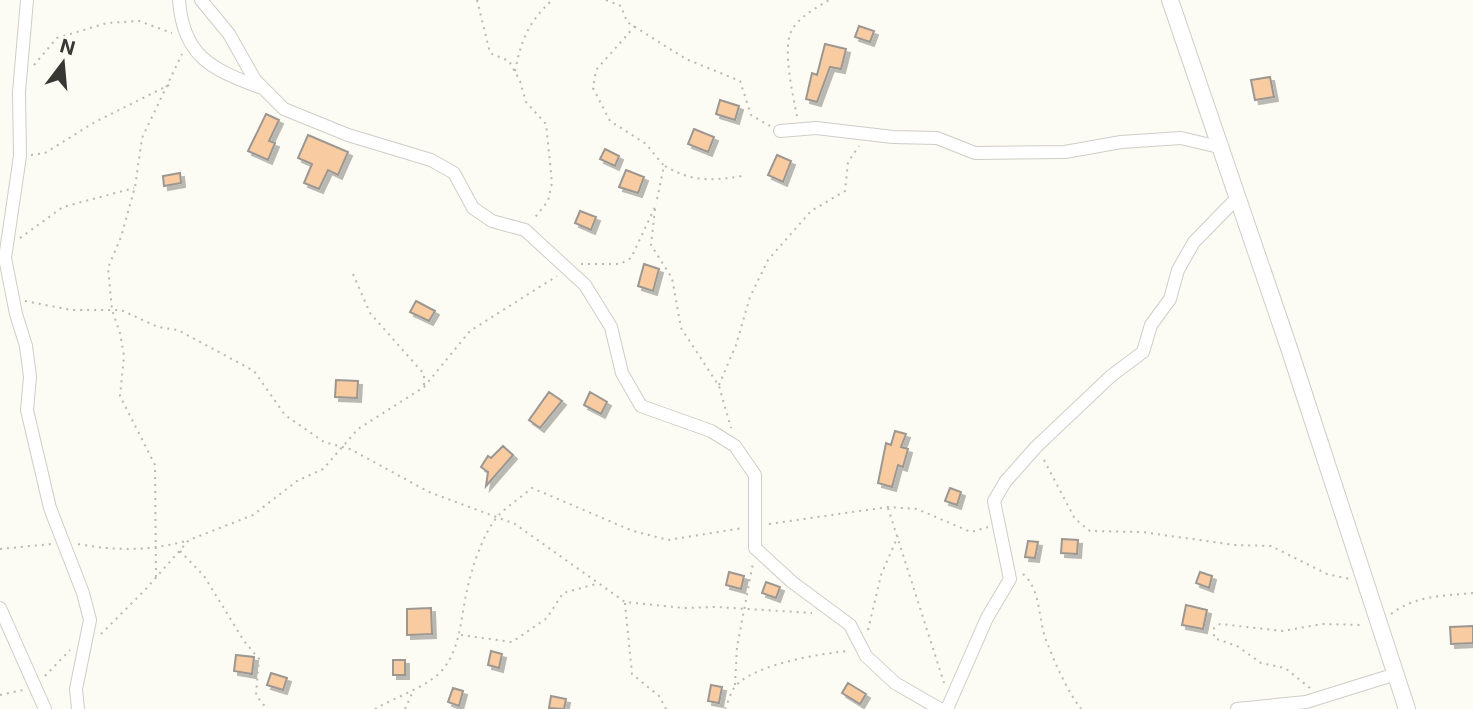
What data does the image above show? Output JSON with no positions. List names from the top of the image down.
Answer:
{
  "north": "top"
}
